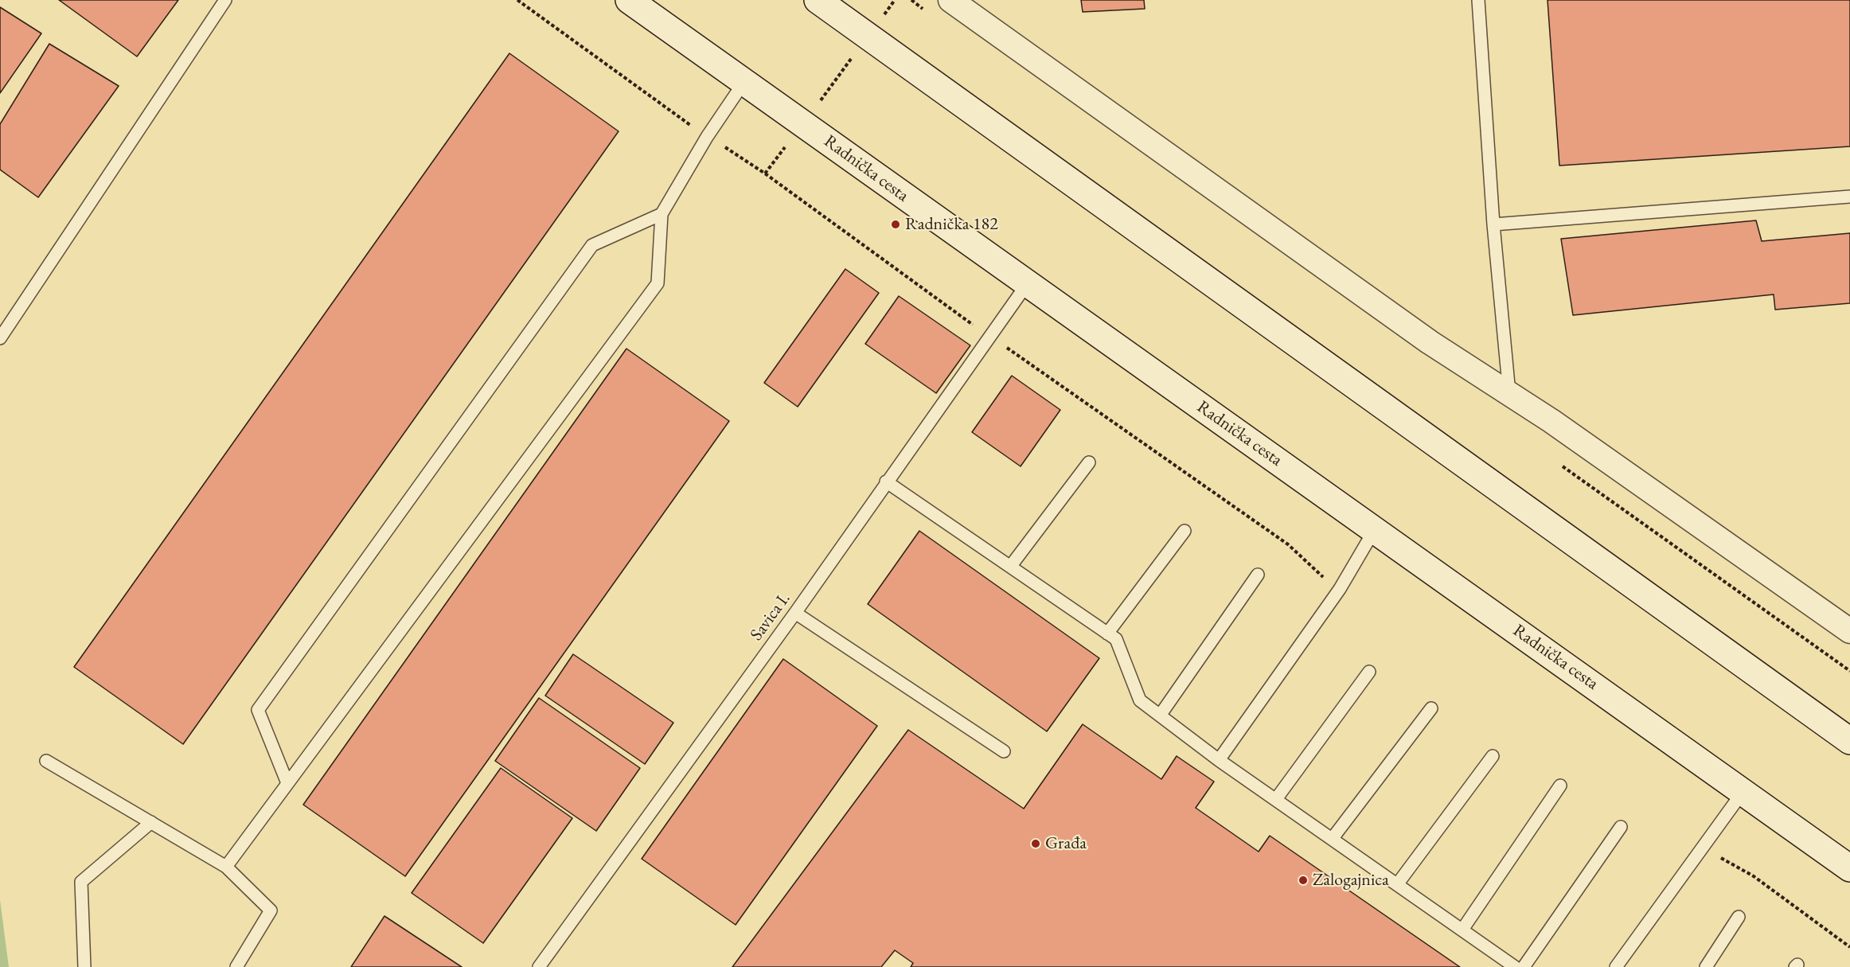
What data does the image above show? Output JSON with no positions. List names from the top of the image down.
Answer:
{
  "streets": {
    "main road": ["Radnička cesta"],
    "lane": ["Savica I."]
  },
  "crossings": [
    ["Radnička cesta", "Savica I."]
  ],
  "places": ["Radnička 182", "Građa", "Zalogajnica"]
}
